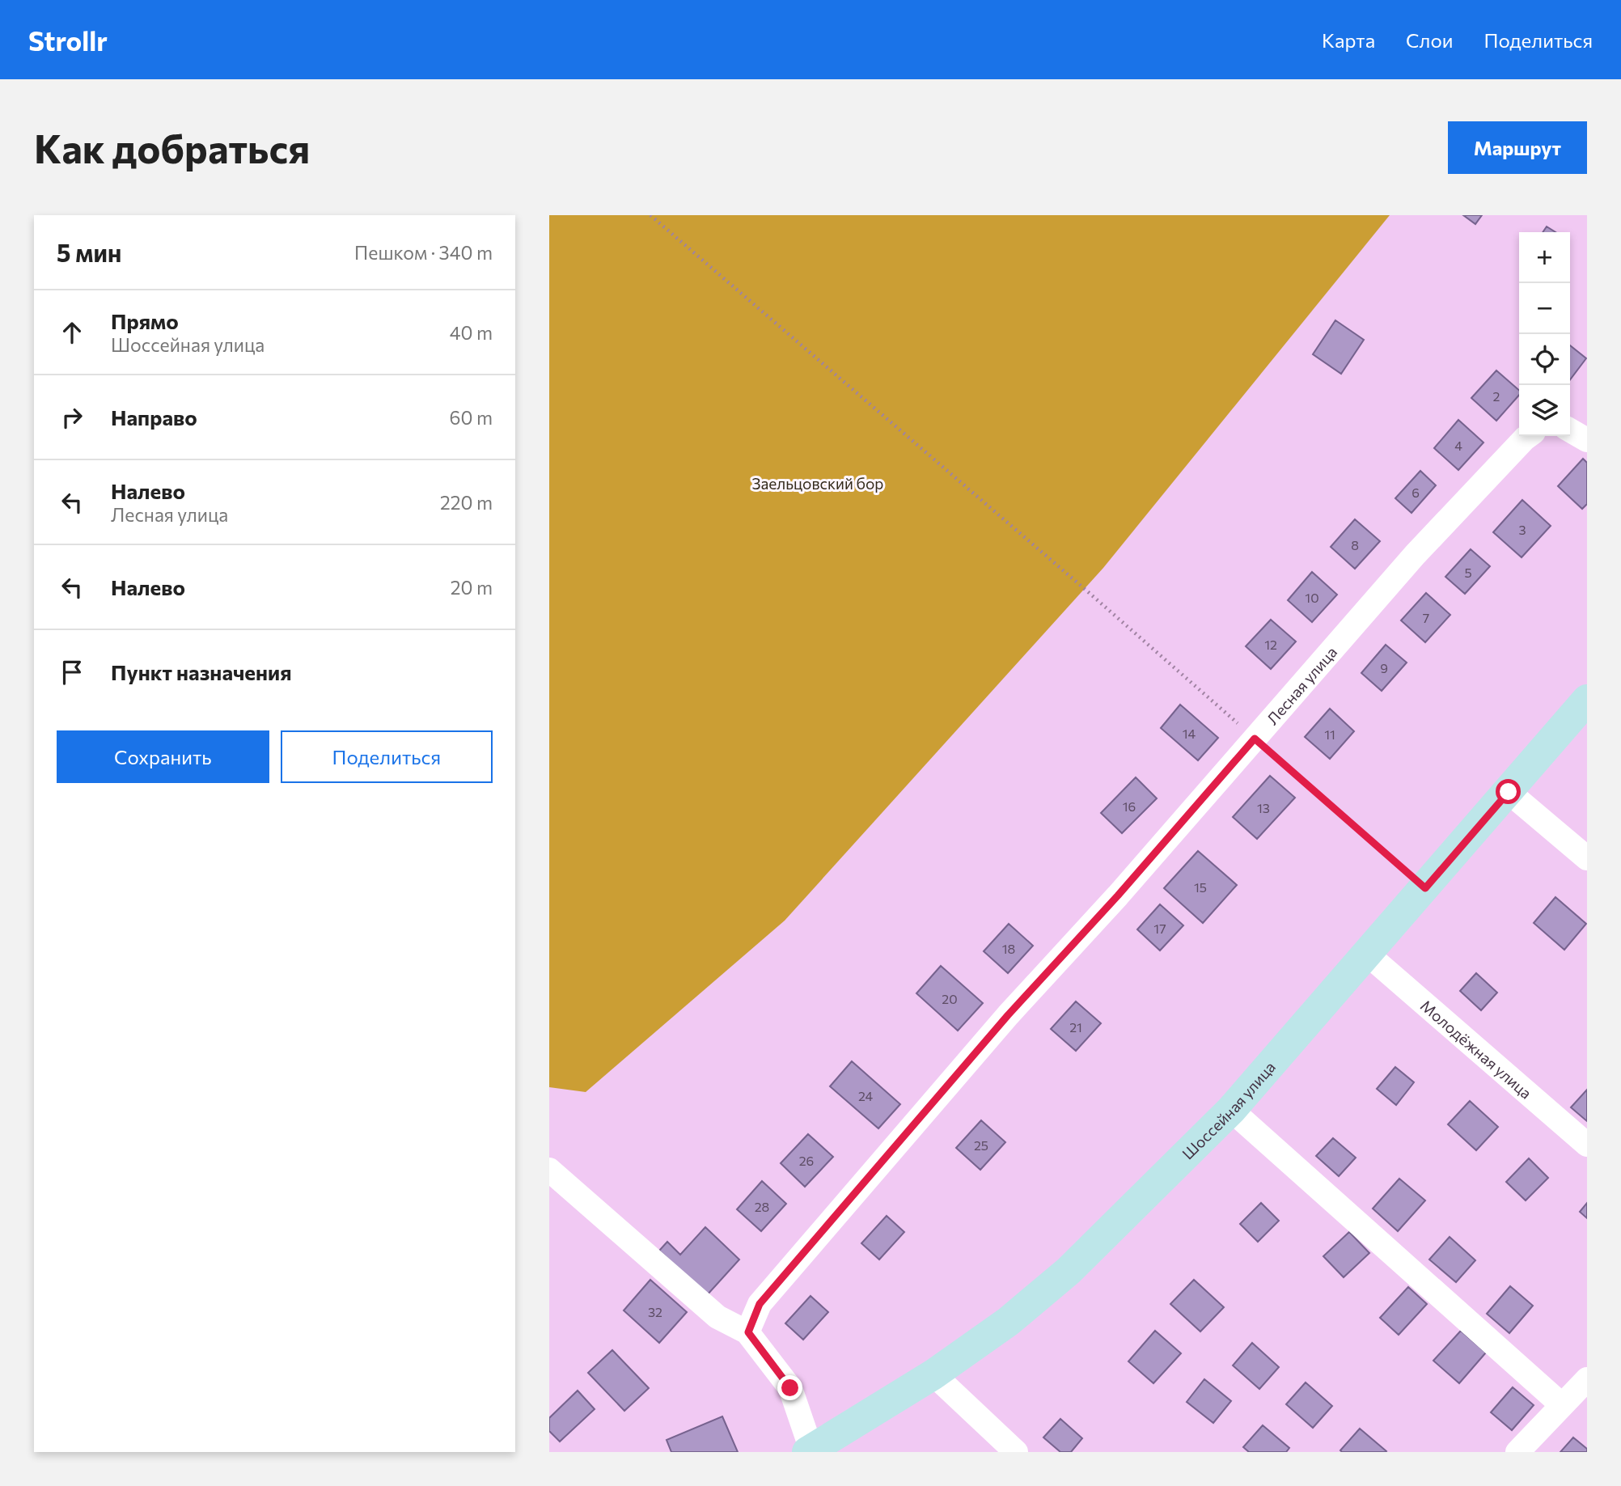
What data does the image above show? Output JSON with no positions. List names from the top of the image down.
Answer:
{
  "streets": {
    "street": ["Лесная улица", "Молодёжная улица", "Шоссейная улица"]
  },
  "crossings": [
    ["Молодёжная улица", "Шоссейная улица"]
  ],
  "parks": ["Заельцовский бор"],
  "house_numbers": [
    "2",
    "4",
    "6",
    "3",
    "8",
    "5",
    "10",
    "7",
    "12",
    "9",
    "14",
    "11",
    "16",
    "13",
    "15",
    "17",
    "18",
    "20",
    "21",
    "24",
    "25",
    "26",
    "28",
    "32"
  ],
  "page": {
    "header": "Strollr",
    "nav": ["Карта", "Слои", "Поделиться"],
    "buttons": [
      "Маршрут",
      ["Сохранить", "Поделиться"]
    ],
    "title": "Как добраться",
    "heading": ["5 мин", "Пешком · 340 m"],
    "map_buttons": ["+", "−"],
    "list": [
      ["Прямо", "Шоссейная улица", "40 m"],
      ["Направо", "60 m"],
      ["Налево", "Лесная улица", "220 m"],
      ["Налево", "20 m"],
      "Пункт назначения"
    ]
  }
}
